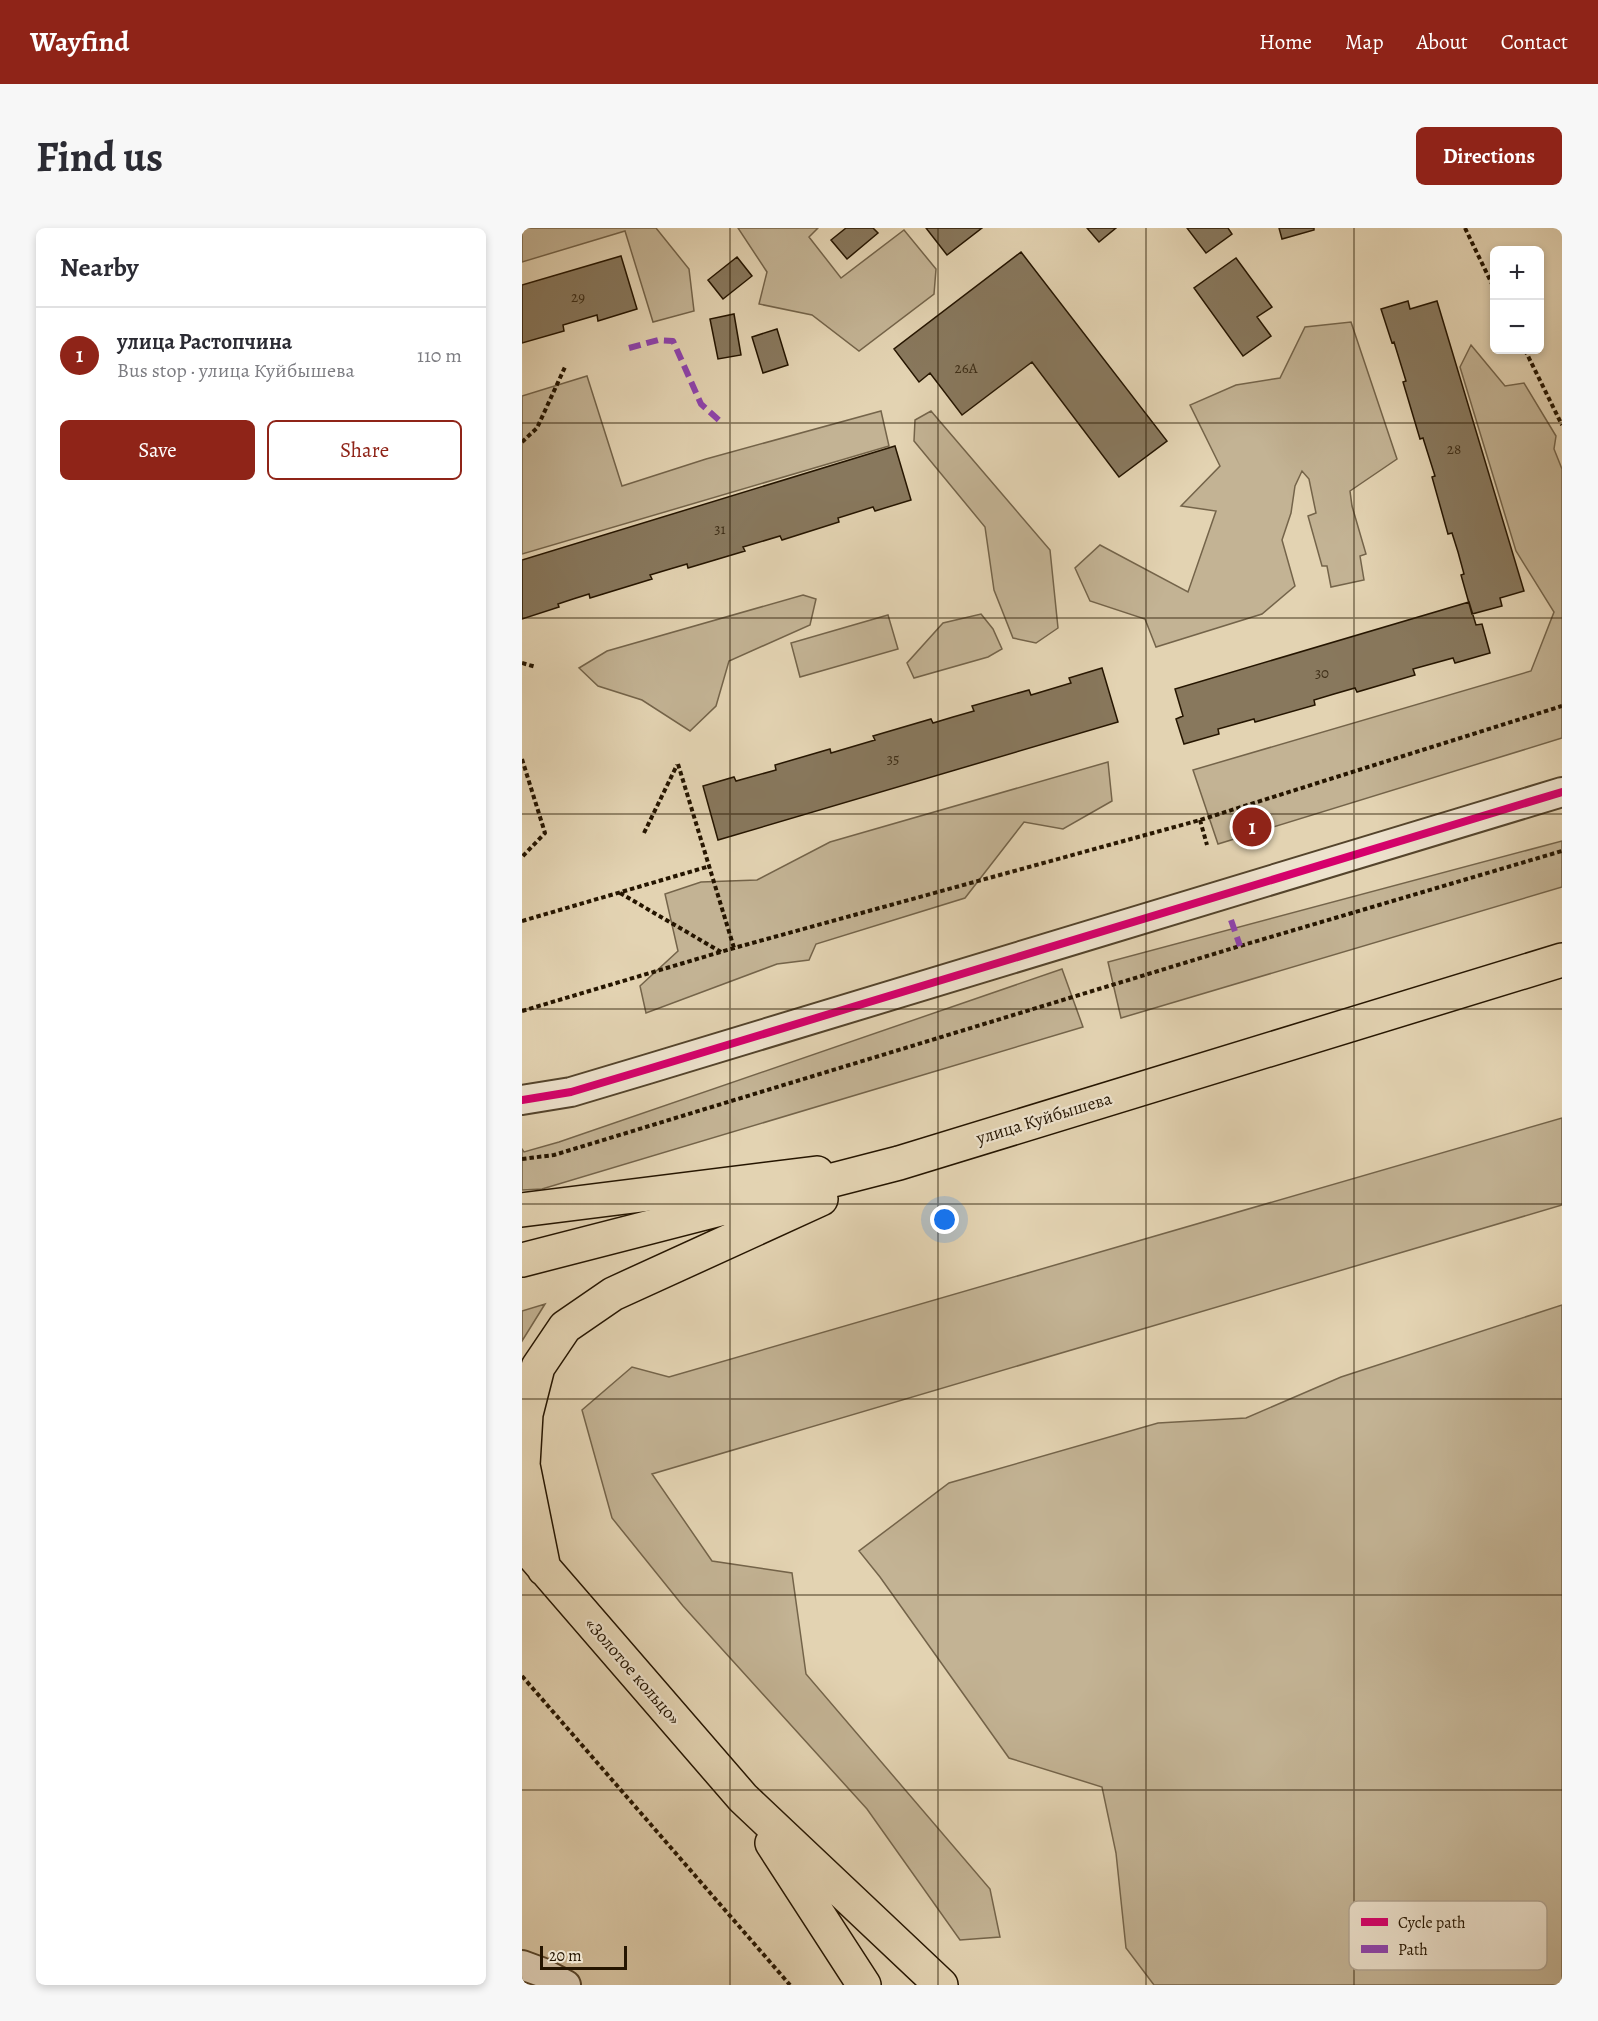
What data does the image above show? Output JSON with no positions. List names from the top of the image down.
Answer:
{
  "streets": {
    "main road": ["улица Куйбышева", "«Золотое кольцо»"]
  },
  "house_numbers": [
    "29",
    "26А",
    "28",
    "31",
    "30",
    "35"
  ],
  "legend": ["Cycle path", "Path"],
  "scale_bar": "20 m",
  "page": {
    "header": "Wayfind",
    "nav": [
      "Home",
      "Map",
      "About",
      "Contact"
    ],
    "buttons": [
      "Directions",
      ["Save", "Share"]
    ],
    "title": "Find us",
    "heading": "Nearby",
    "map_buttons": ["+", "−"],
    "list": [
      {
        "mark": "1",
        "name": "улица Растопчина",
        "note": "Bus stop · улица Куйбышева",
        "value": "110 m"
      }
    ],
    "pins": "1",
    "scale": "20 m"
  }
}
